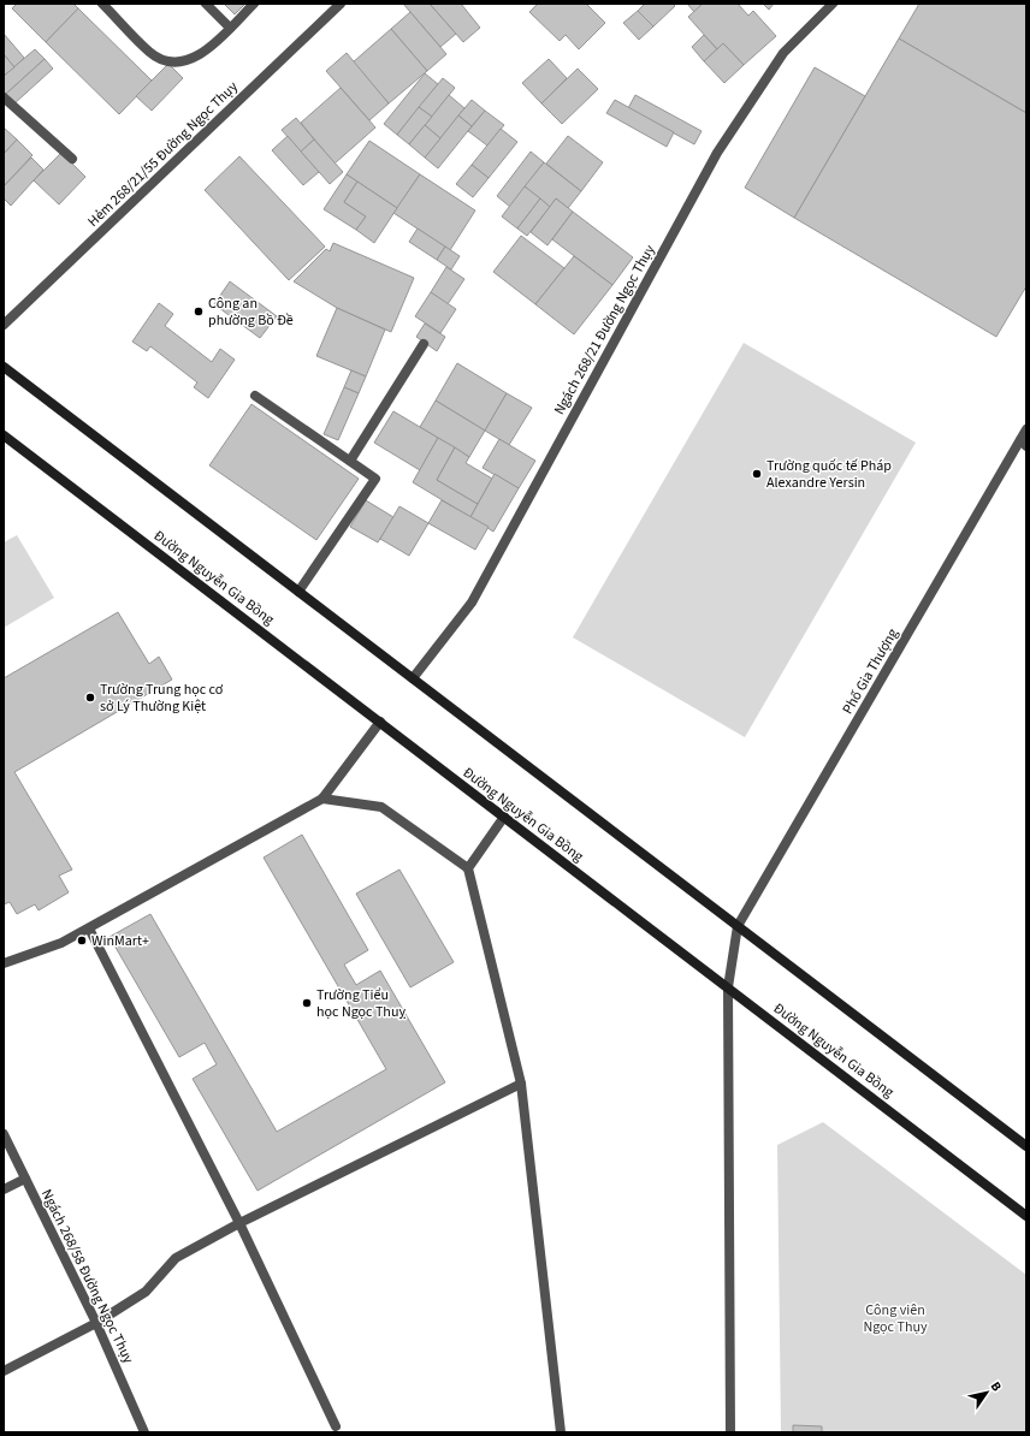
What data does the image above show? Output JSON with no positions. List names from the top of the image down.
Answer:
{
  "streets": {
    "main road": ["Đường Nguyễn Gia Bồng"],
    "street": [
      "Hẻm 268/21/55 Đường Ngọc Thụy",
      "Ngách 268/21 Đường Ngọc Thụy",
      "Phố Gia Thượng",
      "Ngách 268/58 Đường Ngọc Thụy"
    ]
  },
  "parks": ["Công viên Ngọc Thụy"],
  "places": [
    "Công an phường Bồ Đề",
    "Trường quốc tế Pháp Alexandre Yersin",
    "Trường Trung học cơ sở Lý Thường Kiệt",
    "WinMart+",
    "Trường Tiểu học Ngọc Thuỵ"
  ],
  "north": "top right"
}
